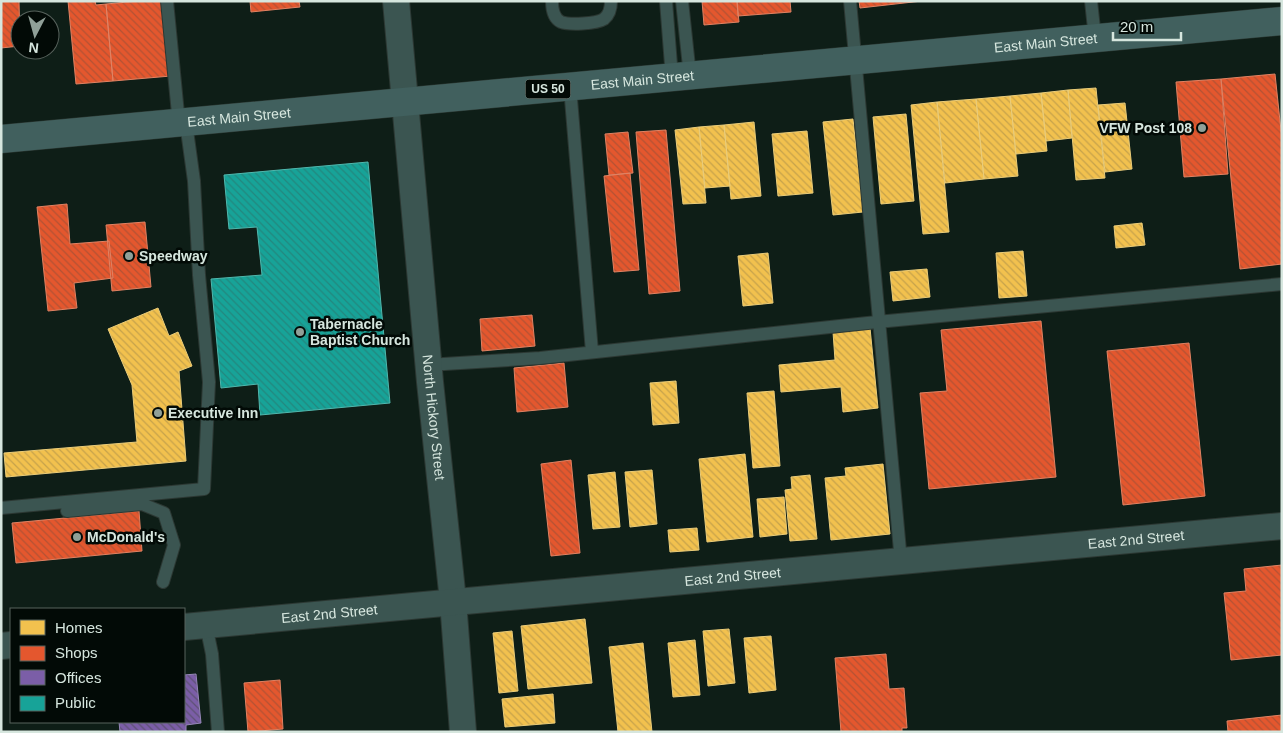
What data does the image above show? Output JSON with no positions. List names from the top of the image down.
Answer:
{
  "streets": {
    "main road": ["East Main Street", "US 50"],
    "street": ["North Hickory Street", "East 2nd Street"]
  },
  "crossings": [
    ["East Main Street", "North Hickory Street"],
    ["North Hickory Street", "East 2nd Street"]
  ],
  "places": [
    "VFW Post 108",
    "Speedway",
    "Tabernacle Baptist Church",
    "Executive Inn",
    "McDonald's"
  ],
  "legend": [
    "Homes",
    "Shops",
    "Offices",
    "Public"
  ],
  "scale_bar": "20 m",
  "north": "bottom"
}
